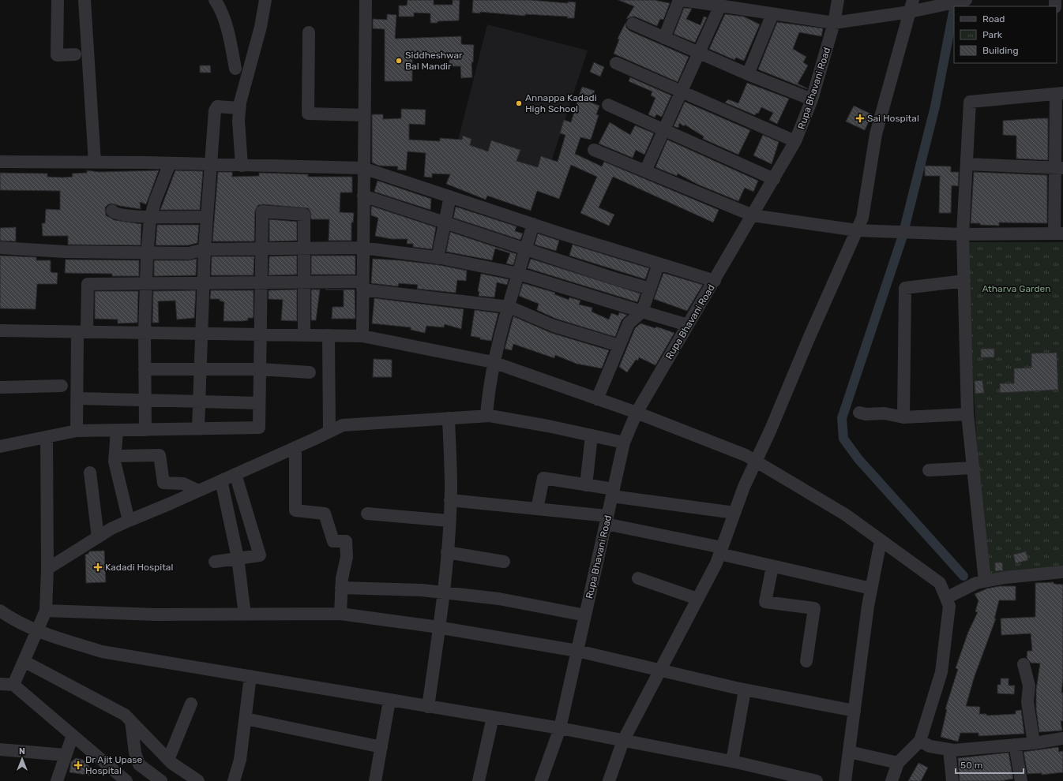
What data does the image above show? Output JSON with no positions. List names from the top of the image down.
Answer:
{
  "streets": {
    "street": ["Rupa Bhavani Road"]
  },
  "parks": ["Atharva Garden"],
  "places": {
    "other": ["Siddheshwar Bal Mandir", "Annappa Kadadi High School"],
    "health": ["Sai Hospital", "Kadadi Hospital", "Dr Ajit Upase Hospital"]
  },
  "legend": ["Road", "Park", "Building"],
  "scale_bar": "50 m",
  "north": "top"
}
